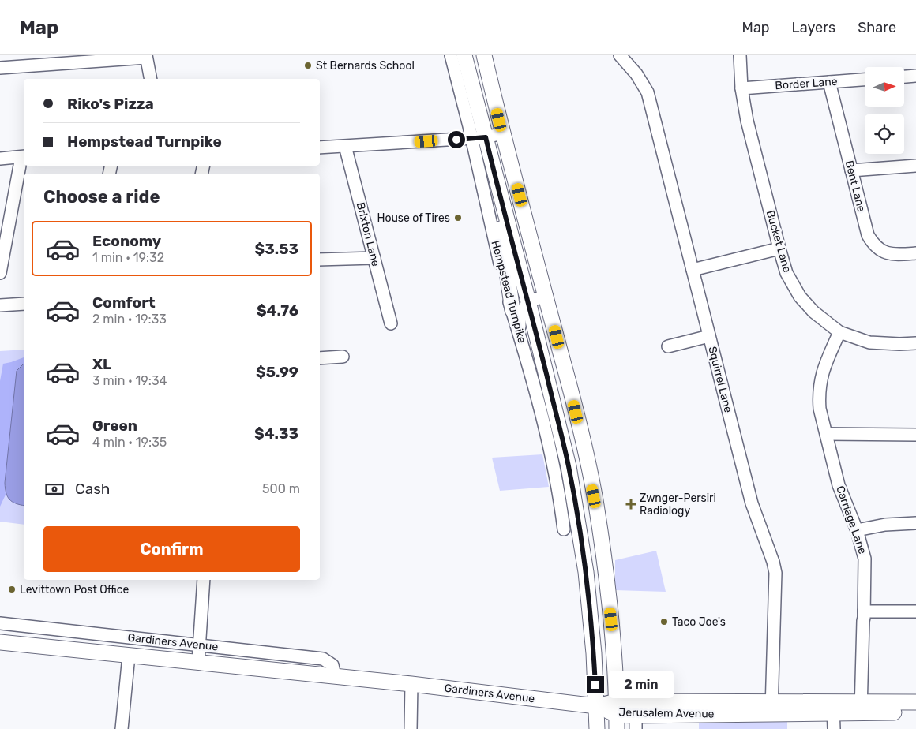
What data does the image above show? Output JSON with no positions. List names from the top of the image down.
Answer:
{
  "streets": {
    "main road": ["Hempstead Turnpike", "Gardiners Avenue", "Jerusalem Avenue"],
    "street": [
      "Border Lane",
      "Bent Lane",
      "Brixton Lane",
      "Bucket Lane",
      "Squirrel Lane",
      "Carriage Lane"
    ]
  },
  "crossings": [
    ["Border Lane", "Bent Lane"],
    ["Border Lane", "Bucket Lane"],
    ["Bucket Lane", "Carriage Lane"],
    ["Hempstead Turnpike", "Gardiners Avenue"],
    ["Hempstead Turnpike", "Jerusalem Avenue"],
    ["Squirrel Lane", "Jerusalem Avenue"],
    ["Carriage Lane", "Jerusalem Avenue"],
    ["Gardiners Avenue", "Jerusalem Avenue"]
  ],
  "places": {
    "other": [
      "St Bernards School",
      "House of Tires",
      "Levittown Post Office",
      "Taco Joe's"
    ],
    "health": ["Zwnger-Persiri Radiology"]
  },
  "north": "right",
  "page": {
    "header": "Map",
    "nav": ["Map", "Layers", "Share"],
    "banner": ["Riko's Pizza", "Hempstead Turnpike"],
    "heading": "Choose a ride",
    "list": [
      {
        "name": "Economy",
        "note": "1 min · 19:32",
        "value": "$3.53"
      },
      {
        "name": "Comfort",
        "note": "2 min · 19:33",
        "value": "$4.76"
      },
      {
        "name": "XL",
        "note": "3 min · 19:34",
        "value": "$5.99"
      },
      {
        "name": "Green",
        "note": "4 min · 19:35",
        "value": "$4.33"
      }
    ],
    "pay": ["Cash", "500 m"],
    "buttons": "Confirm",
    "bubble": "2 min"
  }
}
